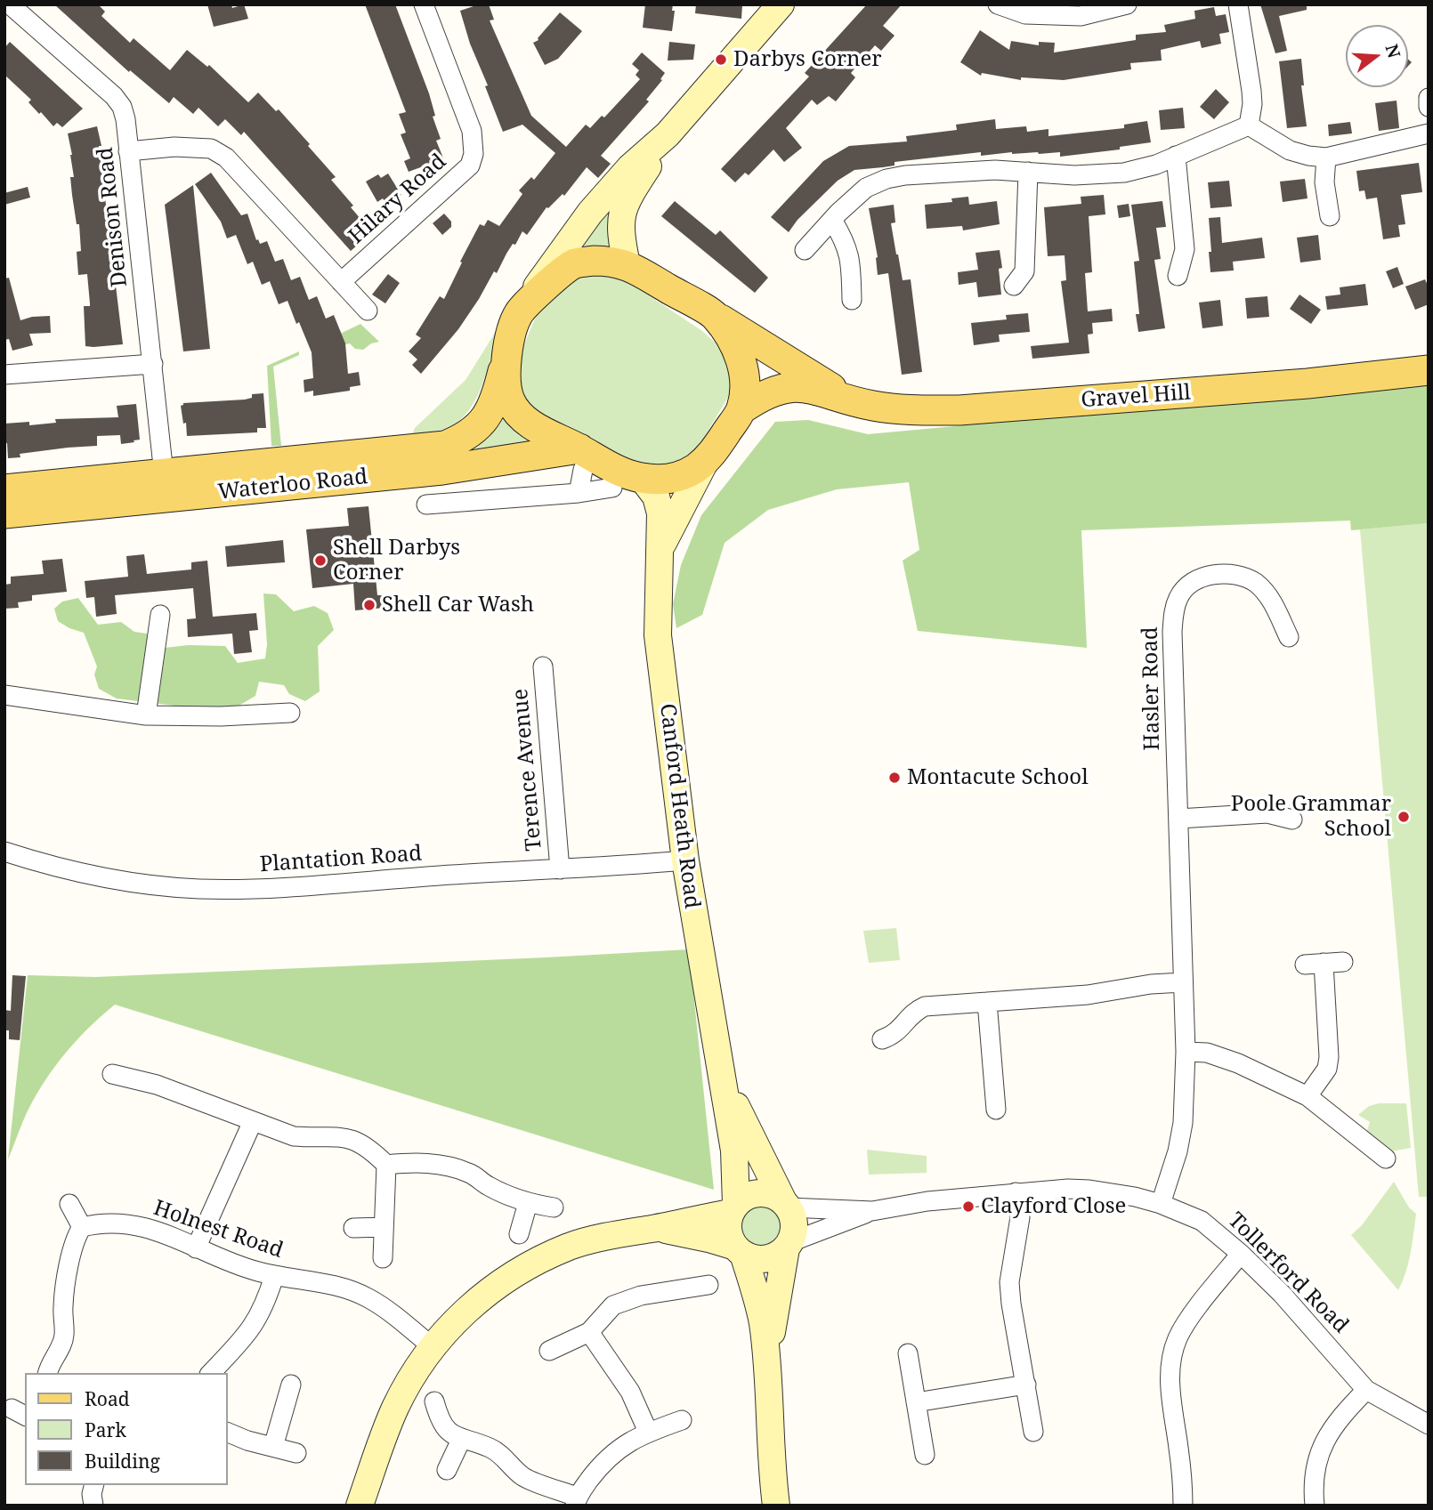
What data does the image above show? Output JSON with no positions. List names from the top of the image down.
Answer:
{
  "streets": {
    "main road": ["Gravel Hill", "Waterloo Road", "Canford Heath Road"],
    "street": [
      "Hilary Road",
      "Denison Road",
      "Hasler Road",
      "Terence Avenue",
      "Plantation Road",
      "Holnest Road",
      "Tollerford Road"
    ]
  },
  "crossings": [
    ["Denison Road", "Waterloo Road"],
    ["Hasler Road", "Tollerford Road"],
    ["Terence Avenue", "Plantation Road"],
    ["Canford Heath Road", "Plantation Road"],
    ["Canford Heath Road", "Tollerford Road"]
  ],
  "places": [
    "Darbys Corner",
    "Shell Darbys Corner",
    "Shell Car Wash",
    "Montacute School",
    "Poole Grammar School",
    "Clayford Close"
  ],
  "legend": ["Road", "Park", "Building"],
  "north": "right"
}
